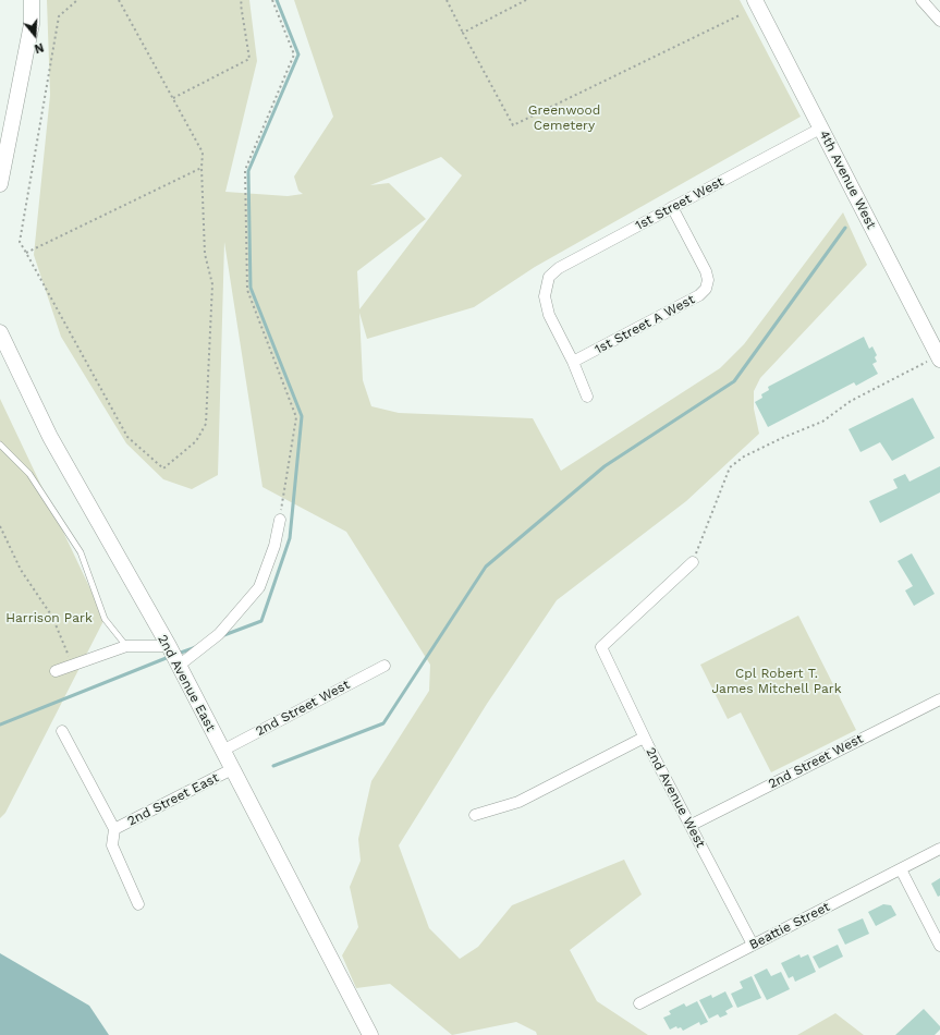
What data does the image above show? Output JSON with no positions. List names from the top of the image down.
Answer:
{
  "streets": {
    "main road": ["4th Avenue West", "2nd Avenue East"],
    "street": [
      "1st Street West",
      "1st Street A West",
      "2nd Street West",
      "2nd Avenue West",
      "2nd Street East",
      "Beattie Street"
    ]
  },
  "crossings": [
    ["4th Avenue West", "1st Street West"],
    ["1st Street West", "1st Street A West"],
    ["2nd Avenue East", "2nd Street West"],
    ["2nd Avenue East", "2nd Street East"],
    ["2nd Street West", "2nd Avenue West"],
    ["2nd Avenue West", "Beattie Street"]
  ],
  "parks": ["Greenwood Cemetery", "Harrison Park", "Cpl Robert T. James Mitchell Park"],
  "north": "bottom"
}
